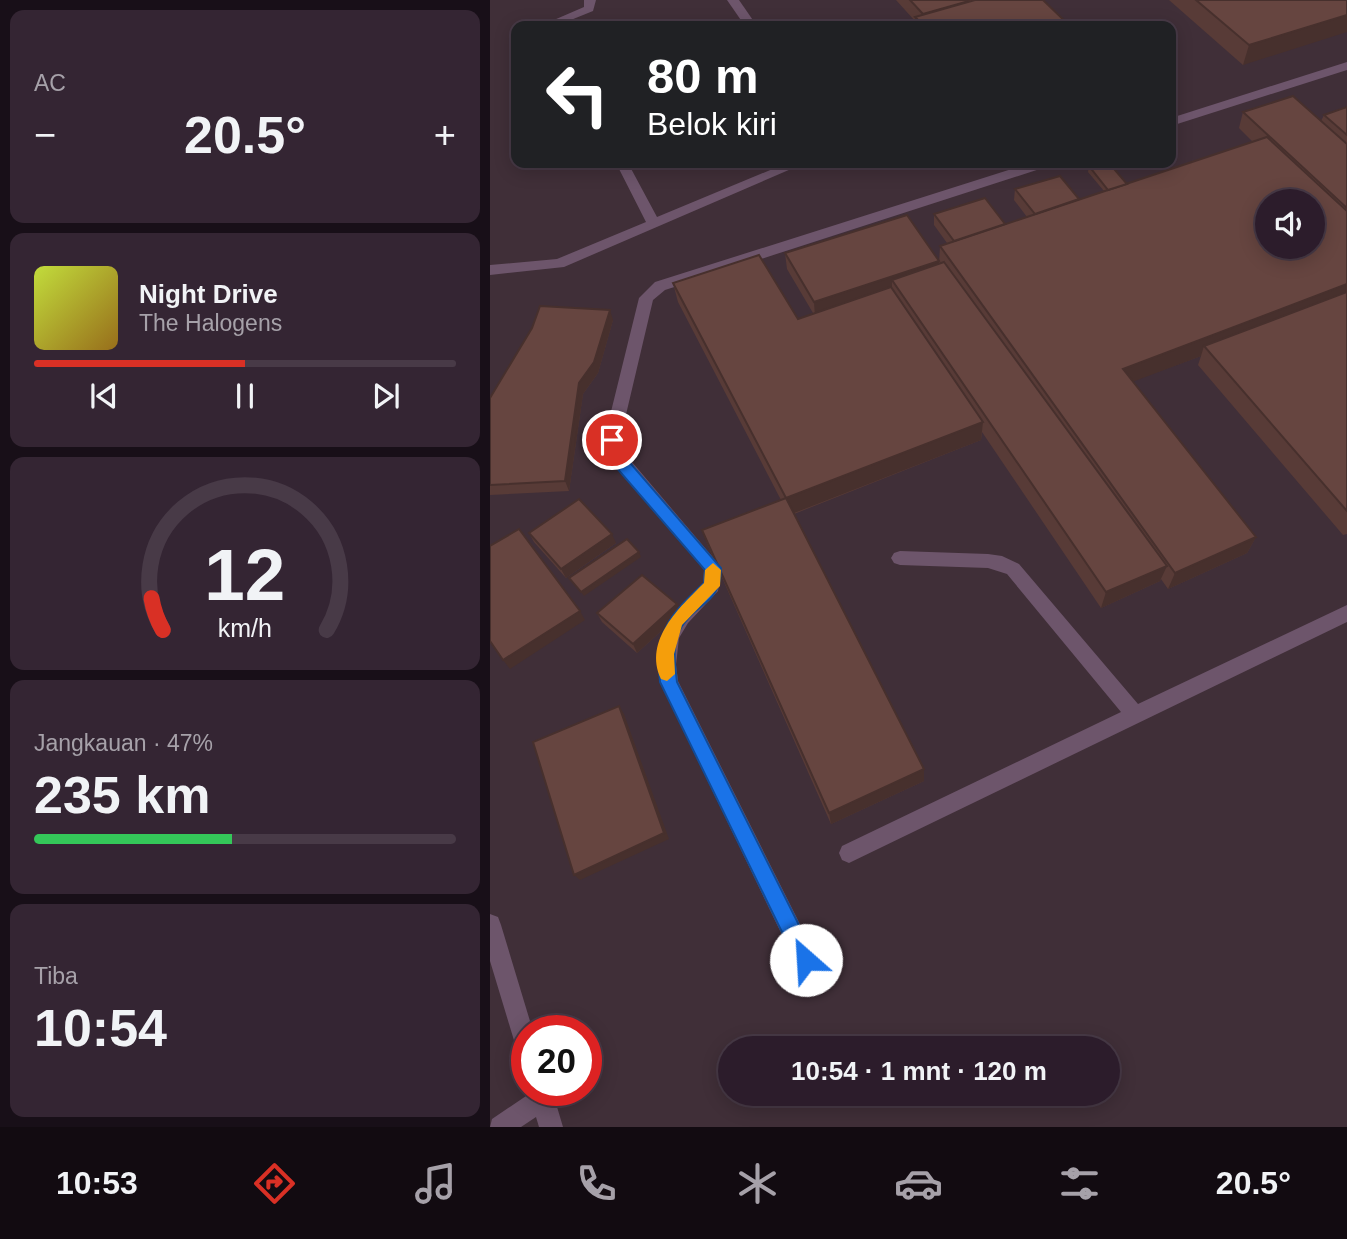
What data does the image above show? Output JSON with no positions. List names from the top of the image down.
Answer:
{
  "page": {
    "tile": [
      "AC",
      ["Jangkauan · 47%", "235 km"],
      ["Tiba", "10:54"]
    ],
    "turn": ["80 m", "Belok kiri"],
    "heat": ["−", "20.5°", "+"],
    "song": ["Night Drive", "The Halogens"],
    "limit": "20",
    "trip": "10:54 · 1 mnt · 120 m",
    "tabs": ["10:53", "20.5°"],
    "gauge": ["12", "km/h"]
  }
}
